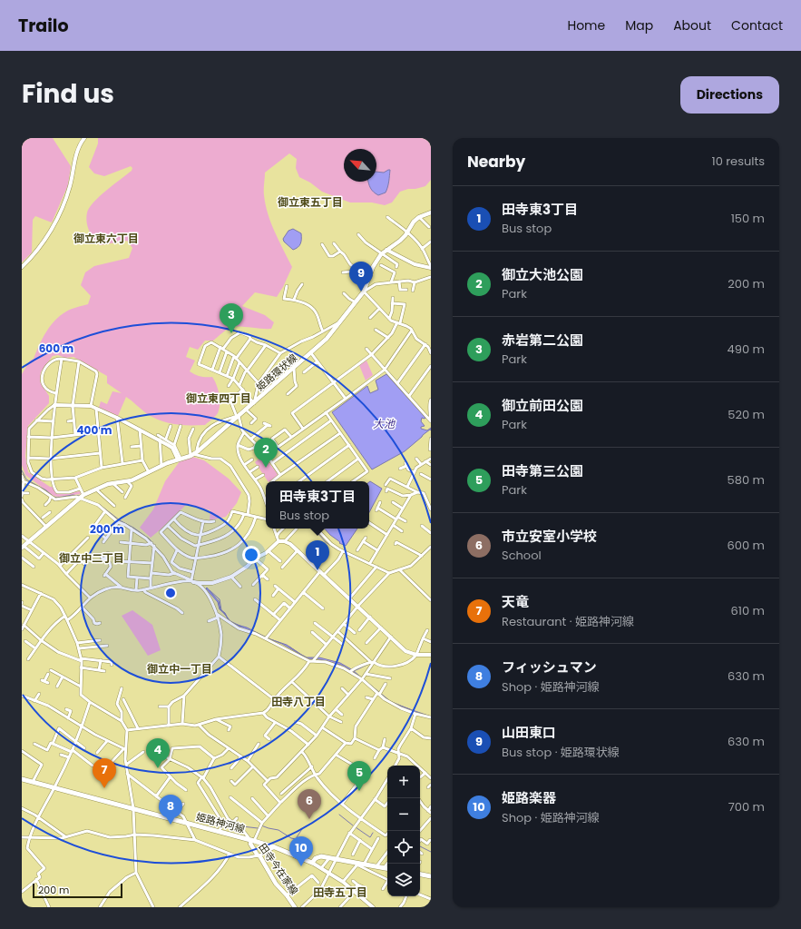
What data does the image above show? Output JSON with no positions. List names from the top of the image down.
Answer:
{
  "streets": {
    "main road": ["姫路環状線", "姫路神河線", "田寺今在家線"]
  },
  "crossings": [
    ["姫路神河線", "田寺今在家線"]
  ],
  "districts": [
    "御立東五丁目",
    "御立東六丁目",
    "御立東四丁目",
    "御立中二丁目",
    "御立中一丁目",
    "田寺八丁目",
    "田寺五丁目"
  ],
  "water": ["大池"],
  "scale_bar": "200 m",
  "north": "top left",
  "page": {
    "header": "Trailo",
    "nav": [
      "Home",
      "Map",
      "About",
      "Contact"
    ],
    "title": "Find us",
    "buttons": "Directions",
    "heading": ["Nearby", "10 results"],
    "list": [
      {
        "mark": "1",
        "name": "田寺東3丁目",
        "note": "Bus stop",
        "value": "150 m"
      },
      {
        "mark": "2",
        "name": "御立大池公園",
        "note": "Park",
        "value": "200 m"
      },
      {
        "mark": "3",
        "name": "赤岩第二公園",
        "note": "Park",
        "value": "490 m"
      },
      {
        "mark": "4",
        "name": "御立前田公園",
        "note": "Park",
        "value": "520 m"
      },
      {
        "mark": "5",
        "name": "田寺第三公園",
        "note": "Park",
        "value": "580 m"
      },
      {
        "mark": "6",
        "name": "市立安室小学校",
        "note": "School",
        "value": "600 m"
      },
      {
        "mark": "7",
        "name": "天竜",
        "note": "Restaurant · 姫路神河線",
        "value": "610 m"
      },
      {
        "mark": "8",
        "name": "フィッシュマン",
        "note": "Shop · 姫路神河線",
        "value": "630 m"
      },
      {
        "mark": "9",
        "name": "山田東口",
        "note": "Bus stop · 姫路環状線",
        "value": "630 m"
      },
      {
        "mark": "10",
        "name": "姫路楽器",
        "note": "Shop · 姫路神河線",
        "value": "700 m"
      }
    ],
    "pins": [
      "9",
      "3",
      "2",
      "1",
      "4",
      "7",
      "5",
      "6",
      "8",
      "10"
    ],
    "popup": ["田寺東3丁目", "Bus stop"],
    "map_buttons": ["+", "−"],
    "scale": "200 m"
  },
  "rings": ["600 m", "400 m", "200 m"]
}
